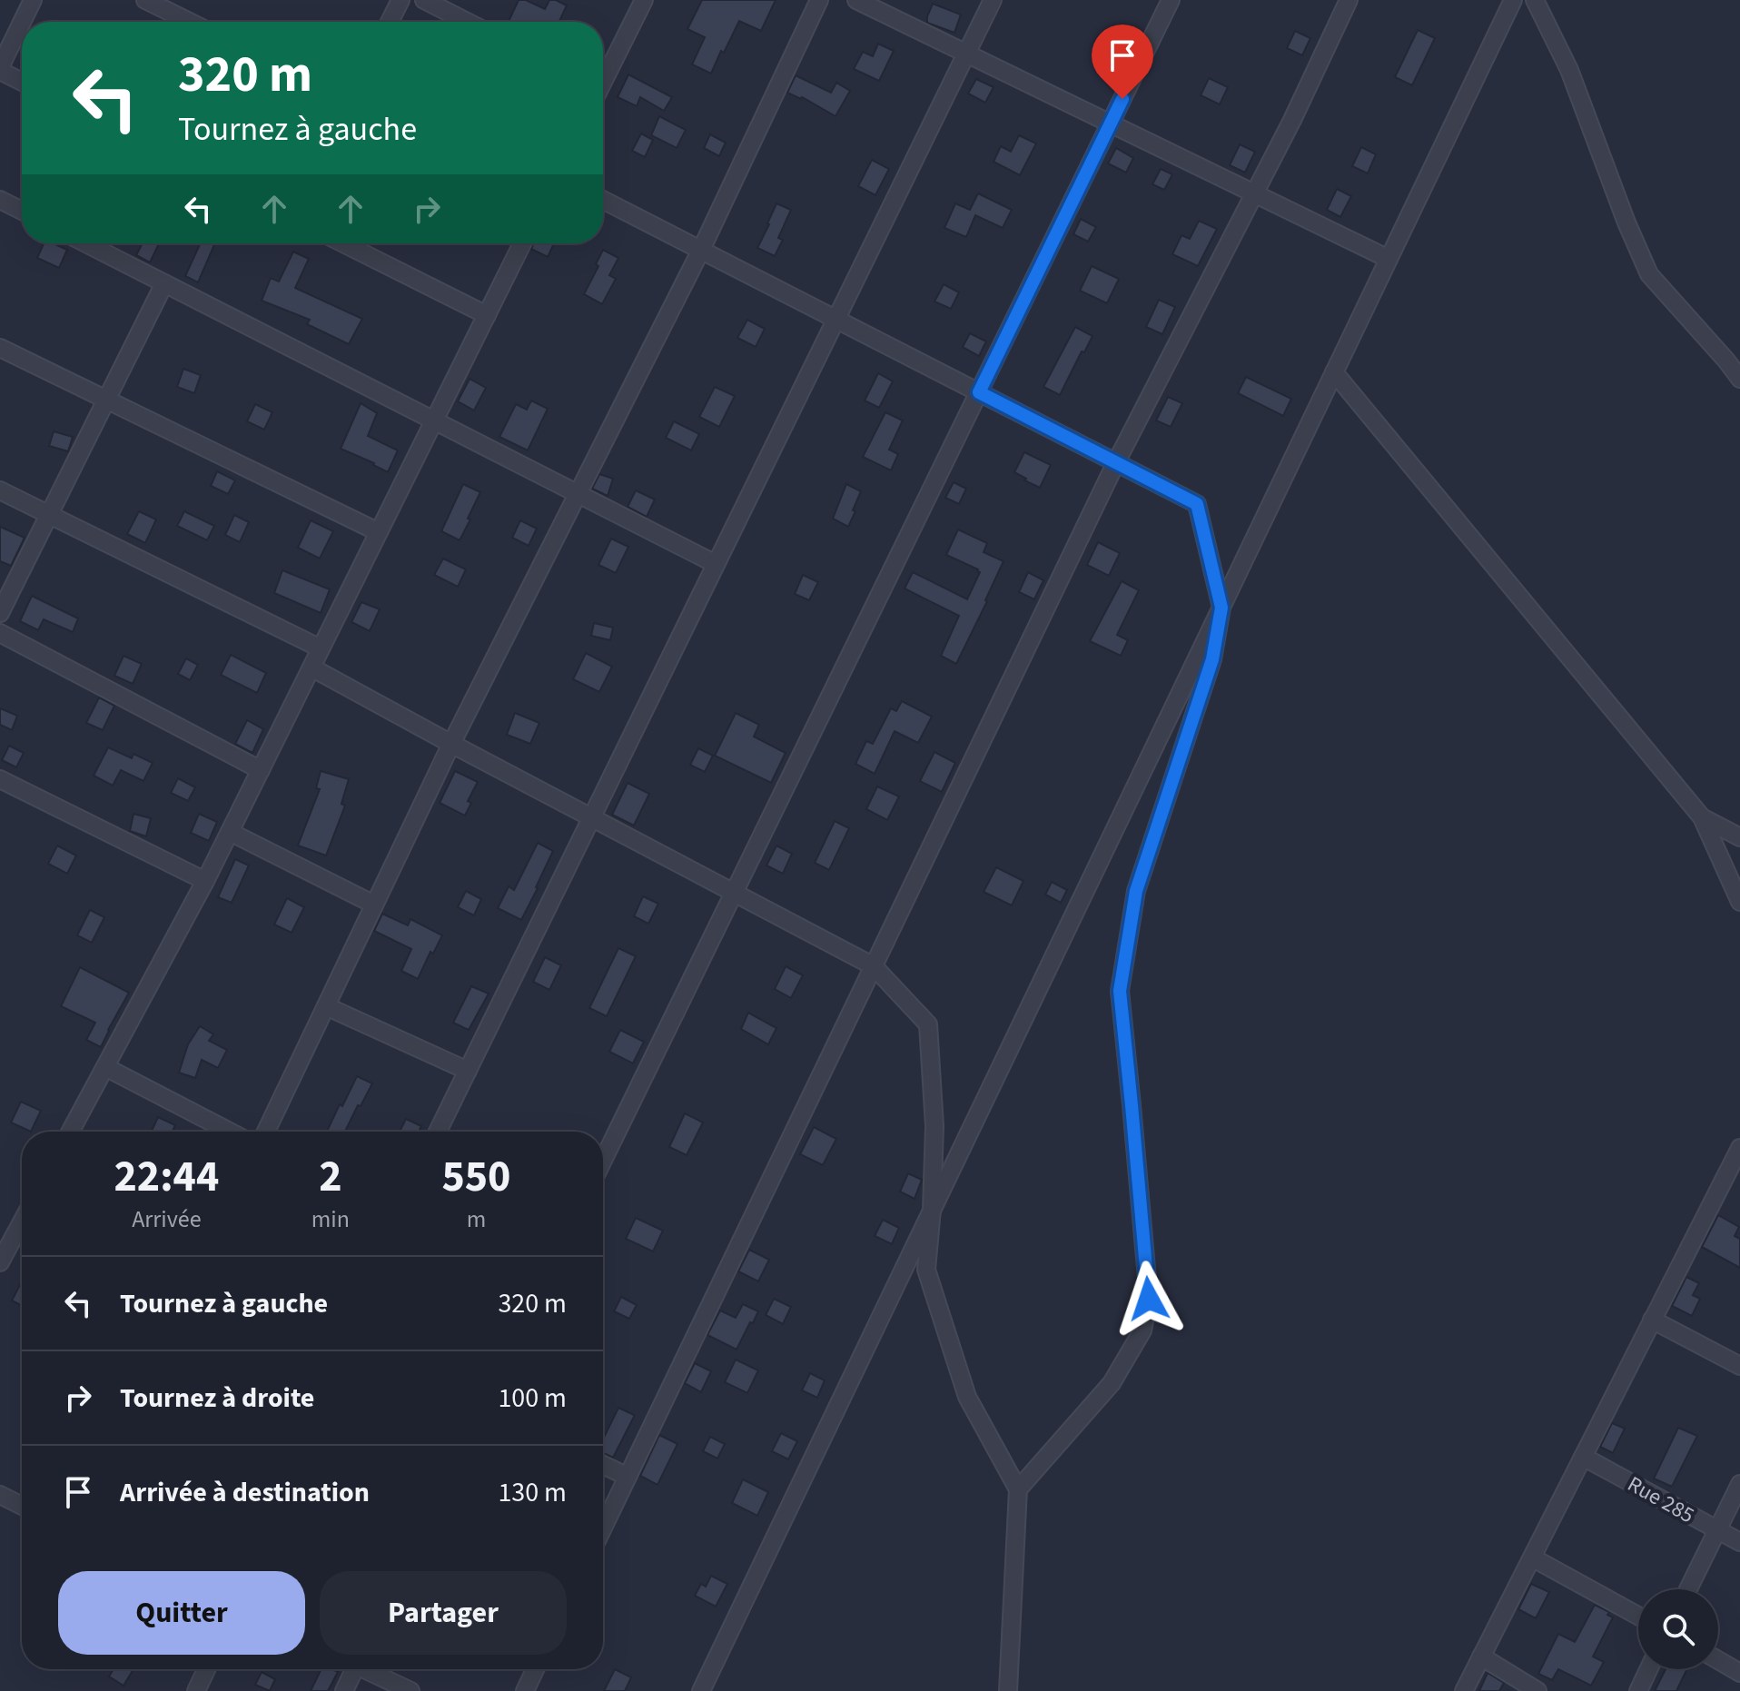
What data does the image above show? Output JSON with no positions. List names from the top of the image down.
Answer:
{
  "streets": {
    "street": ["Rue 285"]
  },
  "page": {
    "turn": ["320 m", "Tournez à gauche"],
    "eta": [
      "22:44",
      "Arrivée",
      "2",
      "min",
      "550",
      "m"
    ],
    "list": [
      {
        "name": "Tournez à gauche",
        "value": "320 m"
      },
      {
        "name": "Tournez à droite",
        "value": "100 m"
      },
      {
        "name": "Arrivée à destination",
        "value": "130 m"
      }
    ],
    "buttons": ["Quitter", "Partager"]
  }
}
